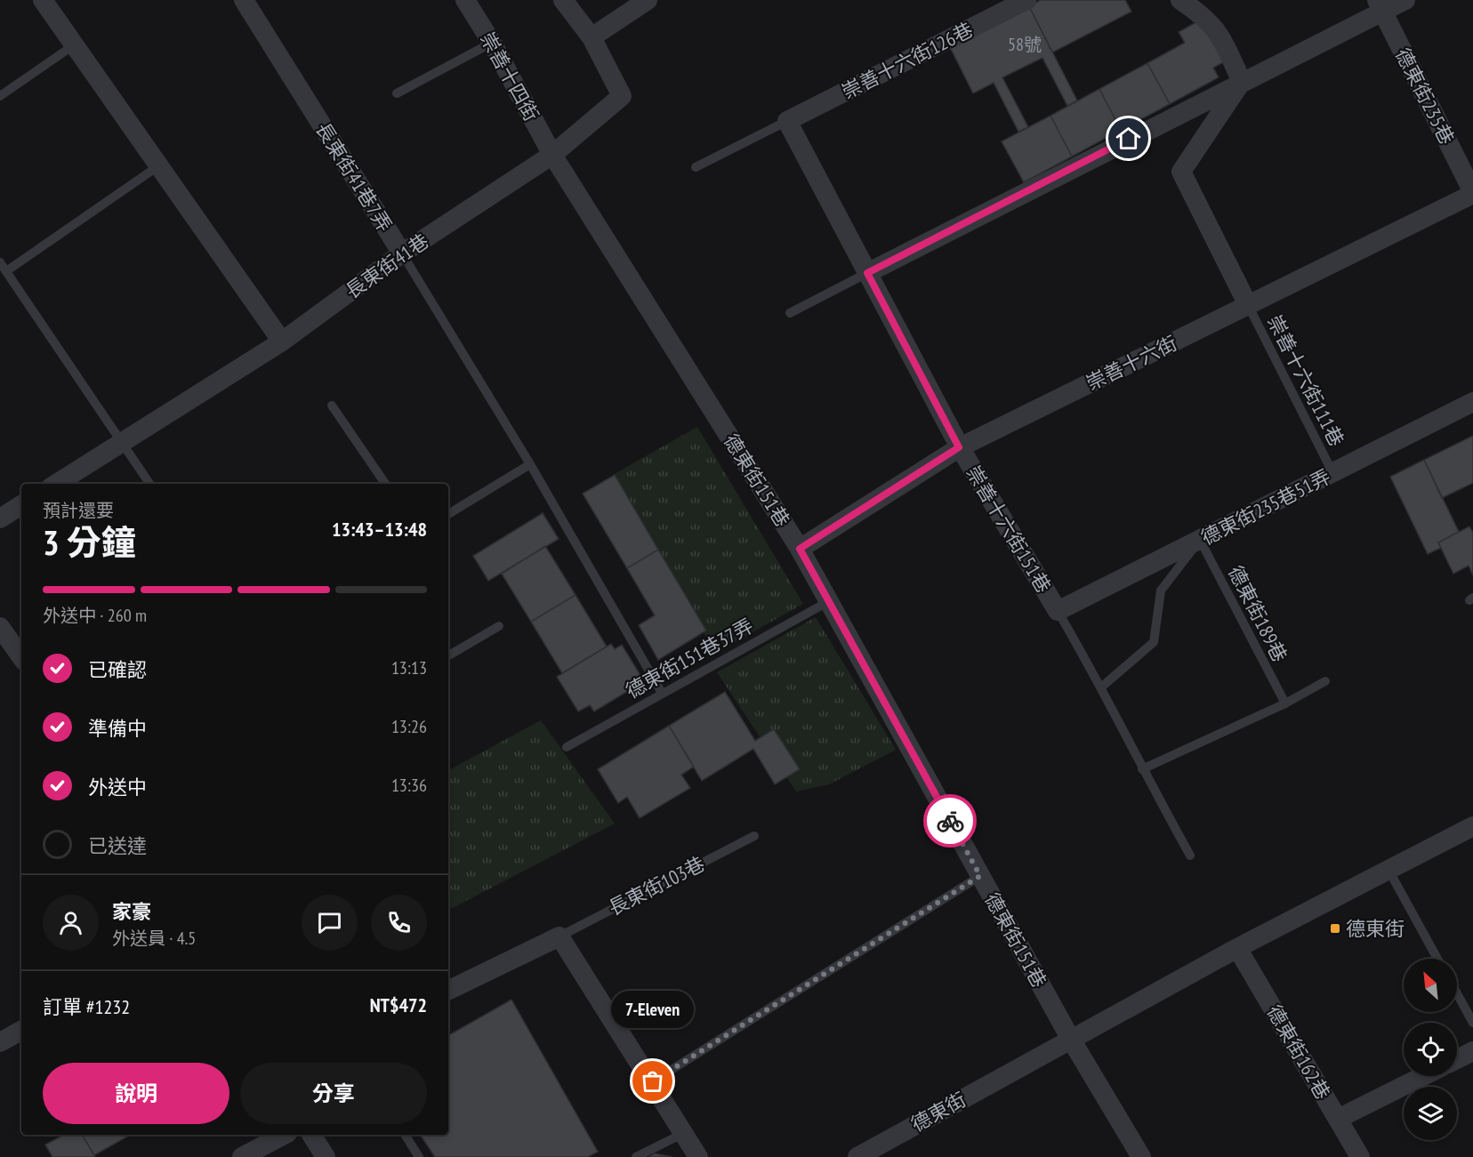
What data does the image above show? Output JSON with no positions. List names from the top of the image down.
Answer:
{
  "streets": {
    "street": [
      "崇善十六街126巷",
      "崇善十四街",
      "德東街235巷",
      "長東街41巷7弄",
      "長東街41巷",
      "崇善十六街",
      "德東街151巷",
      "德東街235巷51弄",
      "崇善十六街151巷",
      "長東街103巷",
      "德東街162巷",
      "德東街"
    ],
    "lane": ["崇善十六街111巷", "德東街189巷", "德東街151巷37弄"]
  },
  "crossings": [
    ["崇善十四街", "長東街41巷"],
    ["崇善十四街", "德東街151巷"],
    ["德東街235巷", "崇善十六街"],
    ["長東街41巷7弄", "長東街41巷"],
    ["長東街41巷7弄", "德東街151巷37弄"],
    ["長東街41巷", "德東街151巷"],
    ["崇善十六街", "崇善十六街111巷"],
    ["崇善十六街", "德東街151巷"],
    ["崇善十六街", "崇善十六街151巷"],
    ["崇善十六街111巷", "德東街235巷51弄"],
    ["德東街151巷", "德東街151巷37弄"],
    ["德東街151巷", "德東街"],
    ["德東街235巷51弄", "崇善十六街151巷"],
    ["德東街235巷51弄", "德東街189巷"],
    ["德東街162巷", "德東街"]
  ],
  "places": {
    "transit": ["德東街"],
    "other": ["7-Eleven"]
  },
  "house_numbers": ["58號"],
  "north": "top left",
  "page": {
    "heading": ["3 分鐘", "預計還要", "13:43–13:48"],
    "panel": [
      "家豪",
      "外送員 · 4.5",
      "訂單 #1232",
      "NT$472"
    ],
    "bar": "外送中 · 260 m",
    "list": [
      ["已確認", "13:13"],
      ["準備中", "13:26"],
      ["外送中", "13:36"],
      "已送達"
    ],
    "bubble": "7-Eleven",
    "buttons": ["說明", "分享"]
  }
}
